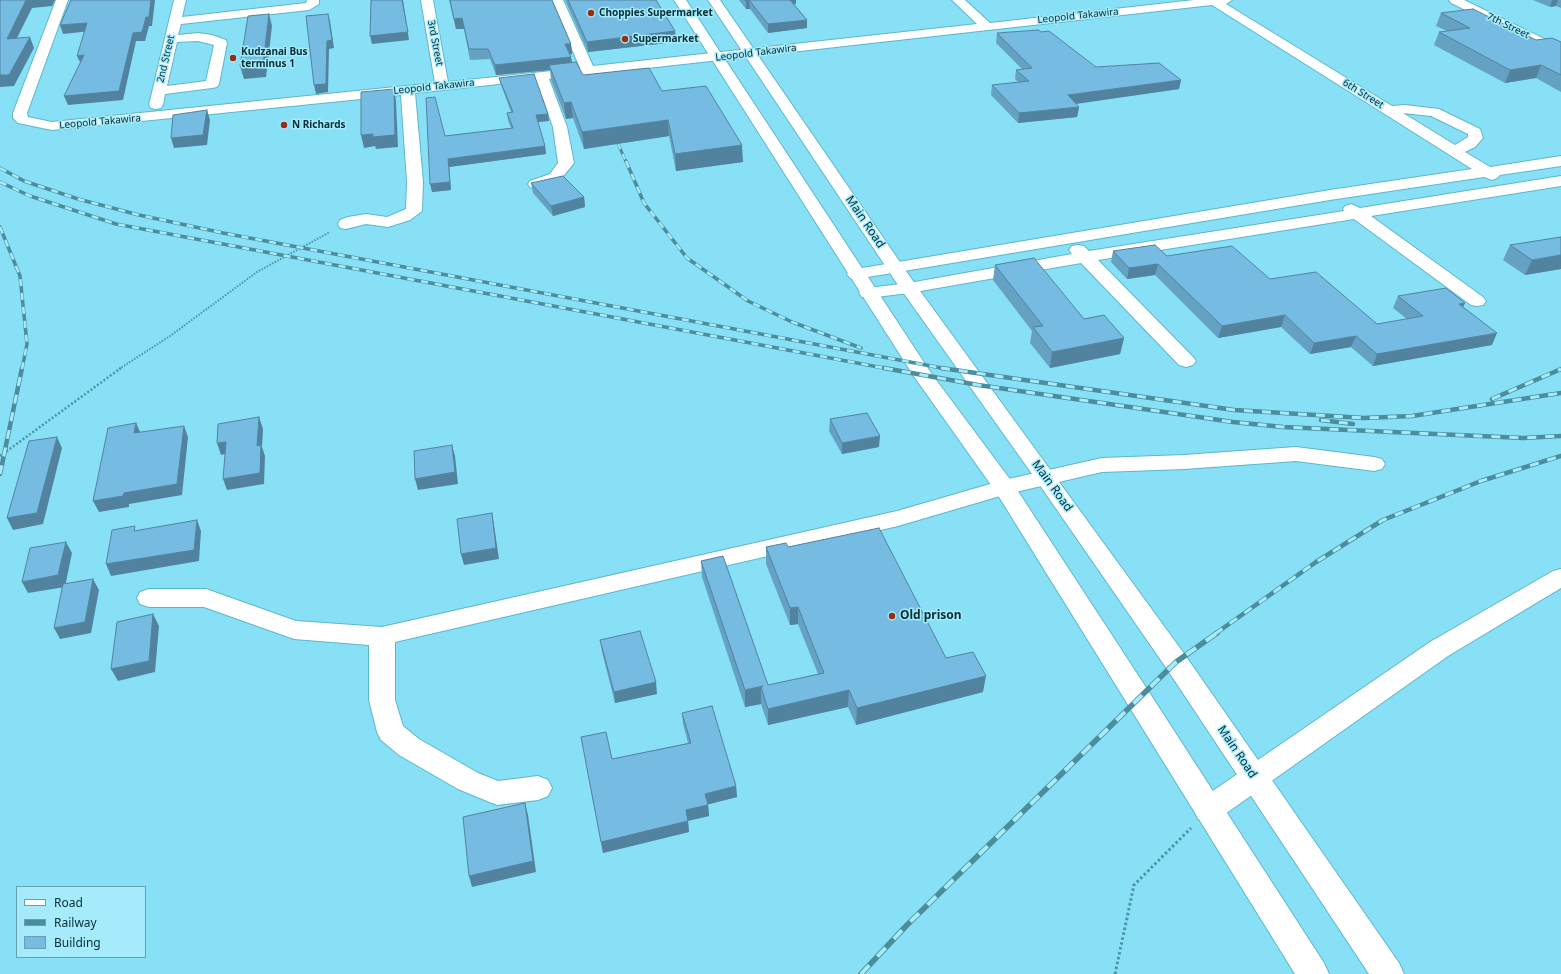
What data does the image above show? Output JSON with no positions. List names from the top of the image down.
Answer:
{
  "streets": {
    "street": [
      "Leopold Takawira",
      "7th Street",
      "3rd Street",
      "2nd Street",
      "6th Street",
      "Main Road"
    ]
  },
  "crossings": [
    ["Leopold Takawira", "3rd Street"],
    ["Leopold Takawira", "2nd Street"],
    ["Leopold Takawira", "6th Street"],
    ["Leopold Takawira", "Main Road"]
  ],
  "places": [
    "Choppies Supermarket",
    "Supermarket",
    "Kudzanai Bus terminus 1",
    "N Richards",
    "Old prison"
  ],
  "legend": ["Road", "Railway", "Building"]
}
